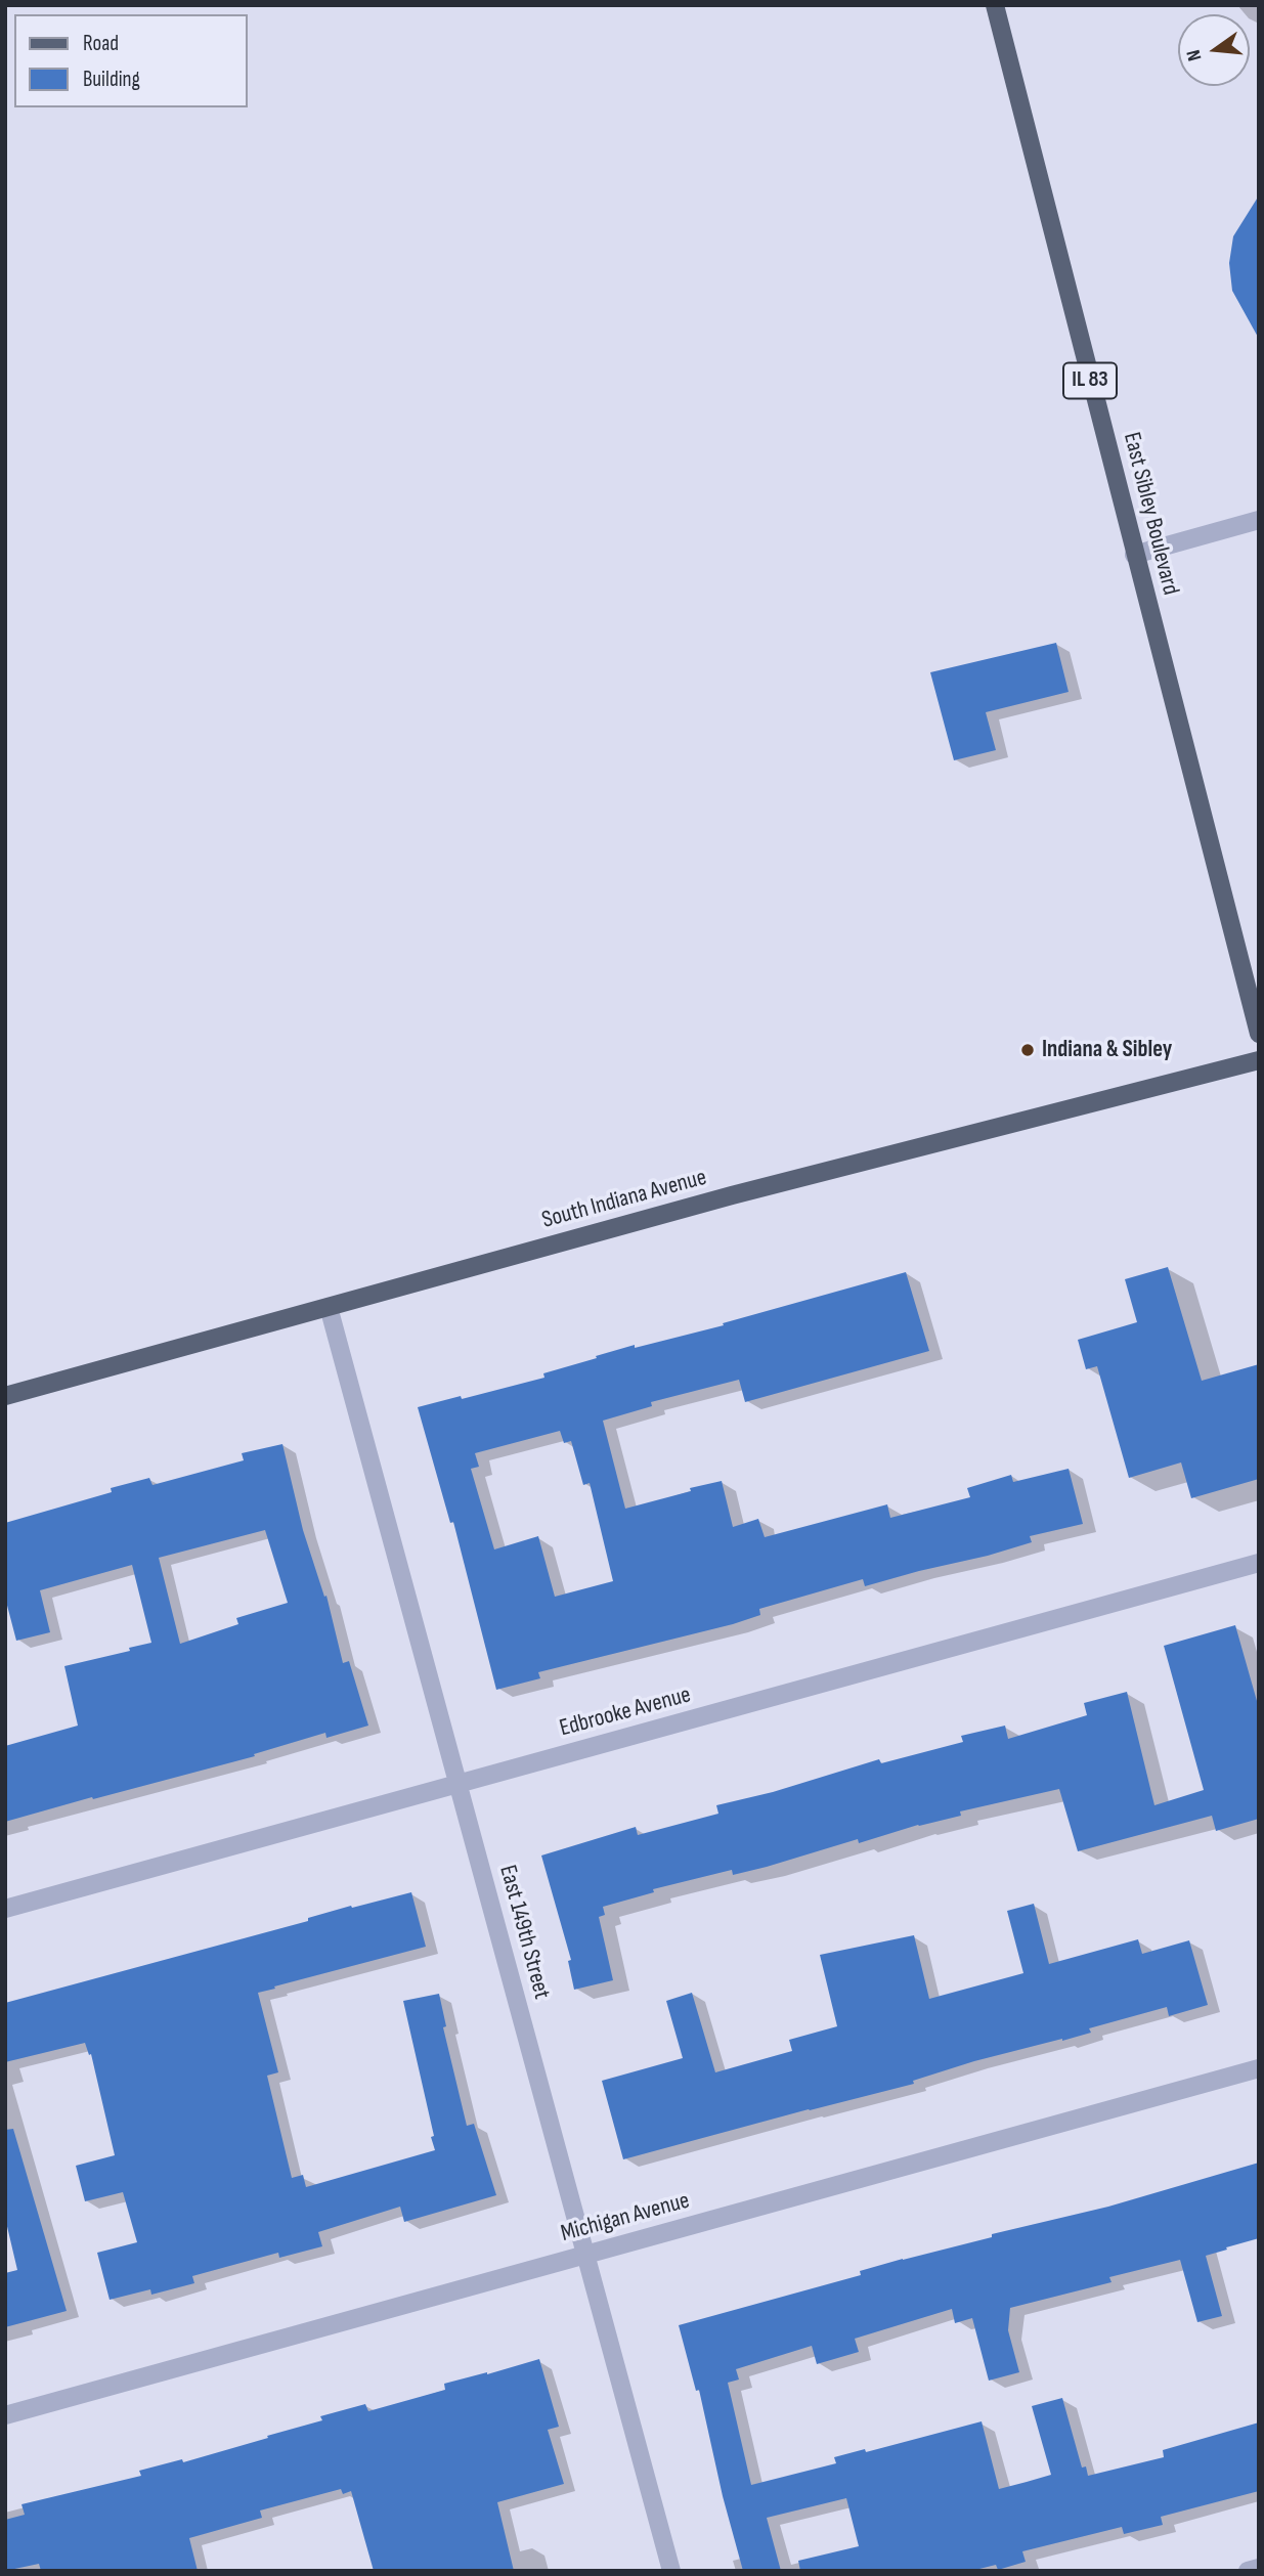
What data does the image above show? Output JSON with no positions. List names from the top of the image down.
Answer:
{
  "streets": {
    "main road": ["IL 83", "East Sibley Boulevard", "South Indiana Avenue"],
    "street": ["Edbrooke Avenue", "East 149th Street", "Michigan Avenue"]
  },
  "crossings": [
    ["South Indiana Avenue", "East 149th Street"],
    ["Edbrooke Avenue", "East 149th Street"],
    ["East 149th Street", "Michigan Avenue"]
  ],
  "places": ["Indiana & Sibley"],
  "legend": ["Road", "Building"],
  "north": "left"
}
